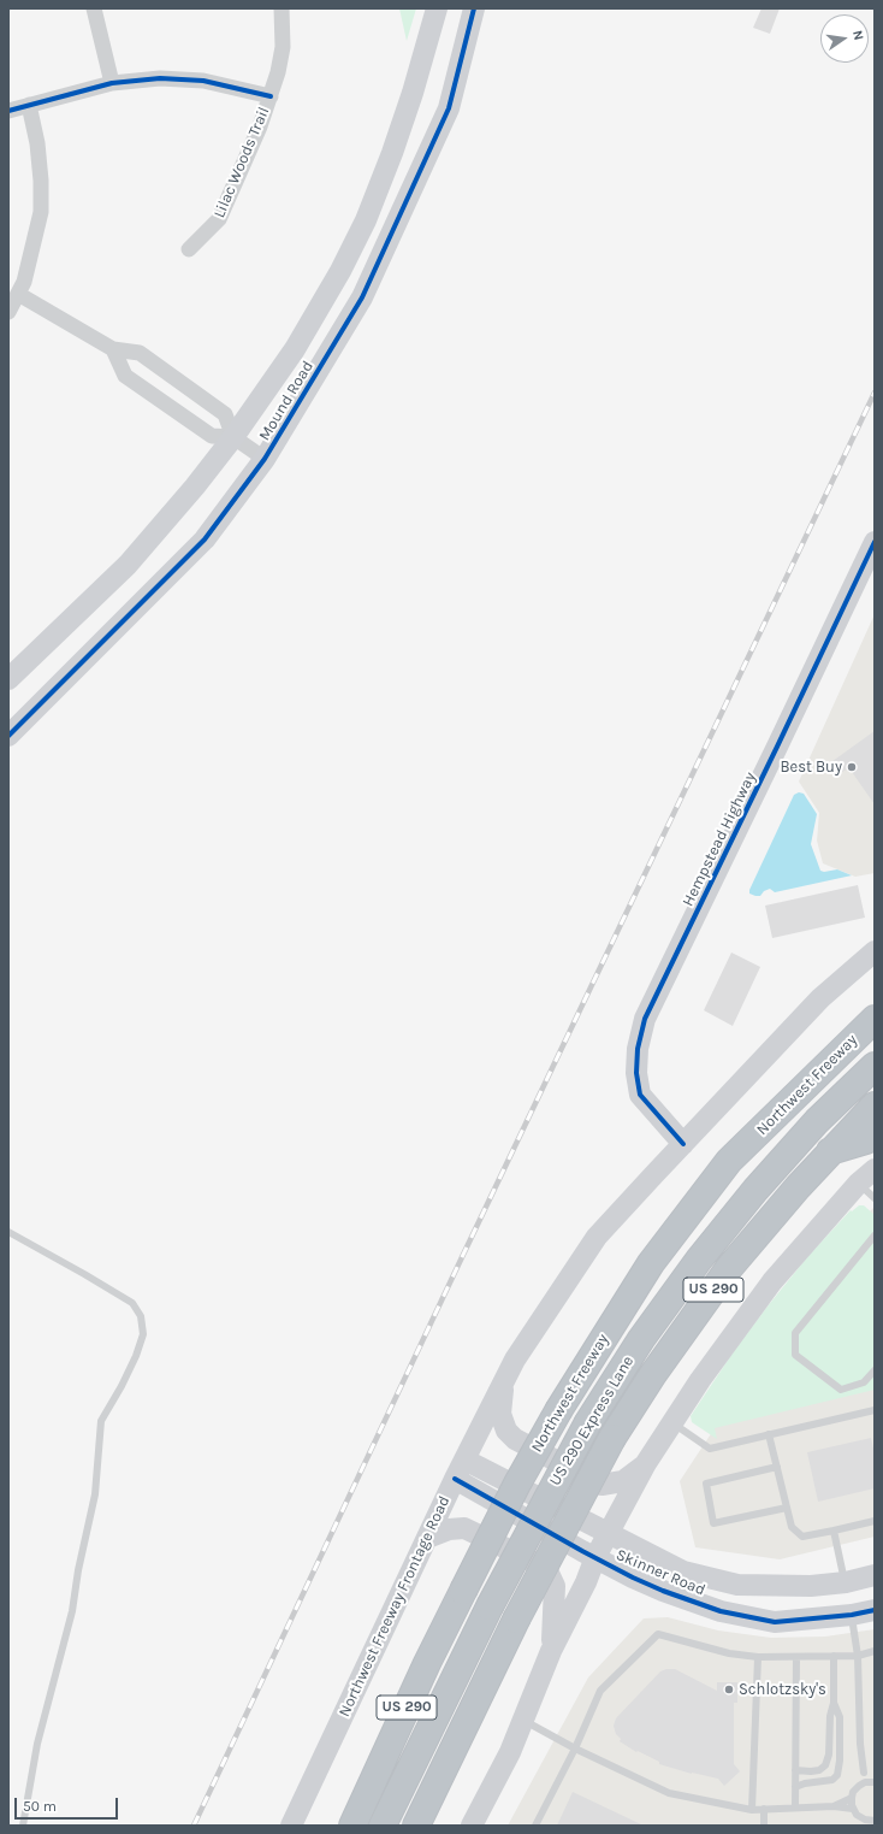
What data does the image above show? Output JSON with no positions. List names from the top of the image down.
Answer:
{
  "streets": {
    "highway": ["Northwest Freeway", "US 290", "US 290 Express Lane"],
    "street": [
      "Lilac Woods Trail",
      "Mound Road",
      "Hempstead Highway",
      "Skinner Road",
      "Northwest Freeway Frontage Road"
    ]
  },
  "crossings": [
    ["Hempstead Highway", "Northwest Freeway Frontage Road"],
    ["Skinner Road", "Northwest Freeway Frontage Road"]
  ],
  "places": ["Best Buy", "Schlotzsky's"],
  "scale_bar": "50 m",
  "north": "right"
}
